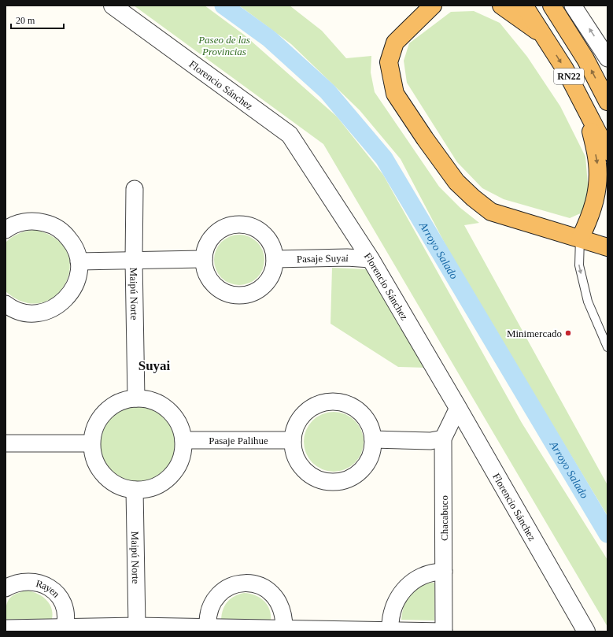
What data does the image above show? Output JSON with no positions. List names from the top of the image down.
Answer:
{
  "streets": {
    "highway": ["RN22"],
    "street": [
      "Florencio Sánchez",
      "Pasaje Suyai",
      "Maipú Norte",
      "Pasaje Palihue",
      "Chacabuco",
      "Rayen"
    ]
  },
  "crossings": [
    ["Florencio Sánchez", "Pasaje Suyai"],
    ["Florencio Sánchez", "Chacabuco"],
    ["Maipú Norte", "Pasaje Palihue"]
  ],
  "districts": ["Suyai"],
  "water": ["Arroyo Salado"],
  "parks": ["Paseo de las Provincias"],
  "places": ["Minimercado"],
  "scale_bar": "20 m"
}
